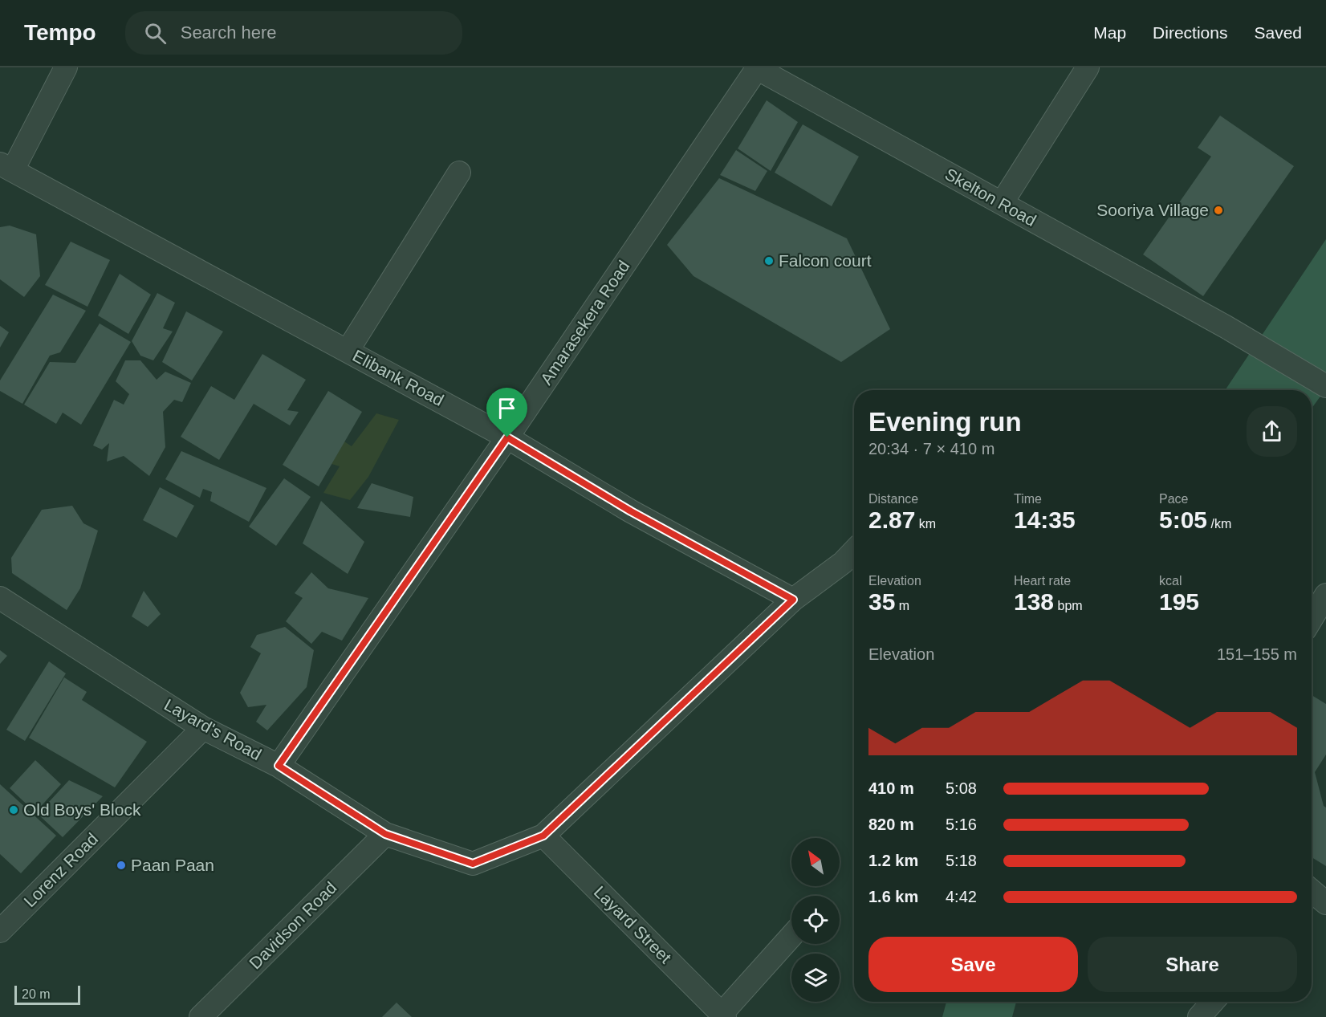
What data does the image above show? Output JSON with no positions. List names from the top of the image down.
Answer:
{
  "streets": {
    "street": [
      "Skelton Road",
      "Amarasekera Road",
      "Elibank Road",
      "Layard's Road",
      "Lorenz Road",
      "Layard Street",
      "Davidson Road"
    ]
  },
  "crossings": [
    ["Skelton Road", "Amarasekera Road"],
    ["Amarasekera Road", "Elibank Road"],
    ["Amarasekera Road", "Layard's Road"],
    ["Elibank Road", "Layard's Road"],
    ["Layard's Road", "Lorenz Road"],
    ["Layard's Road", "Layard Street"],
    ["Layard's Road", "Davidson Road"]
  ],
  "places": [
    "Sooriya Village",
    "Falcon court",
    "Old Boys' Block",
    "Paan Paan"
  ],
  "scale_bar": "20 m",
  "north": "top left",
  "page": {
    "header": "Tempo",
    "search": "Search here",
    "nav": ["Map", "Directions", "Saved"],
    "heading": ["Evening run", "20:34 · 7 × 410 m"],
    "stats": [
      ["Distance", "2.87 km"],
      ["Time", "14:35"],
      ["Pace", "5:05 /km"],
      ["Elevation", "35 m"],
      ["Heart rate", "138 bpm"],
      ["kcal", "195"]
    ],
    "chart": ["Elevation", "151–155 m"],
    "list": [
      {
        "name": "410 m",
        "note": "5:08"
      },
      {
        "name": "820 m",
        "note": "5:16"
      },
      {
        "name": "1.2 km",
        "note": "5:18"
      },
      {
        "name": "1.6 km",
        "note": "4:42"
      }
    ],
    "buttons": ["Save", "Share"],
    "scale": "20 m"
  }
}
